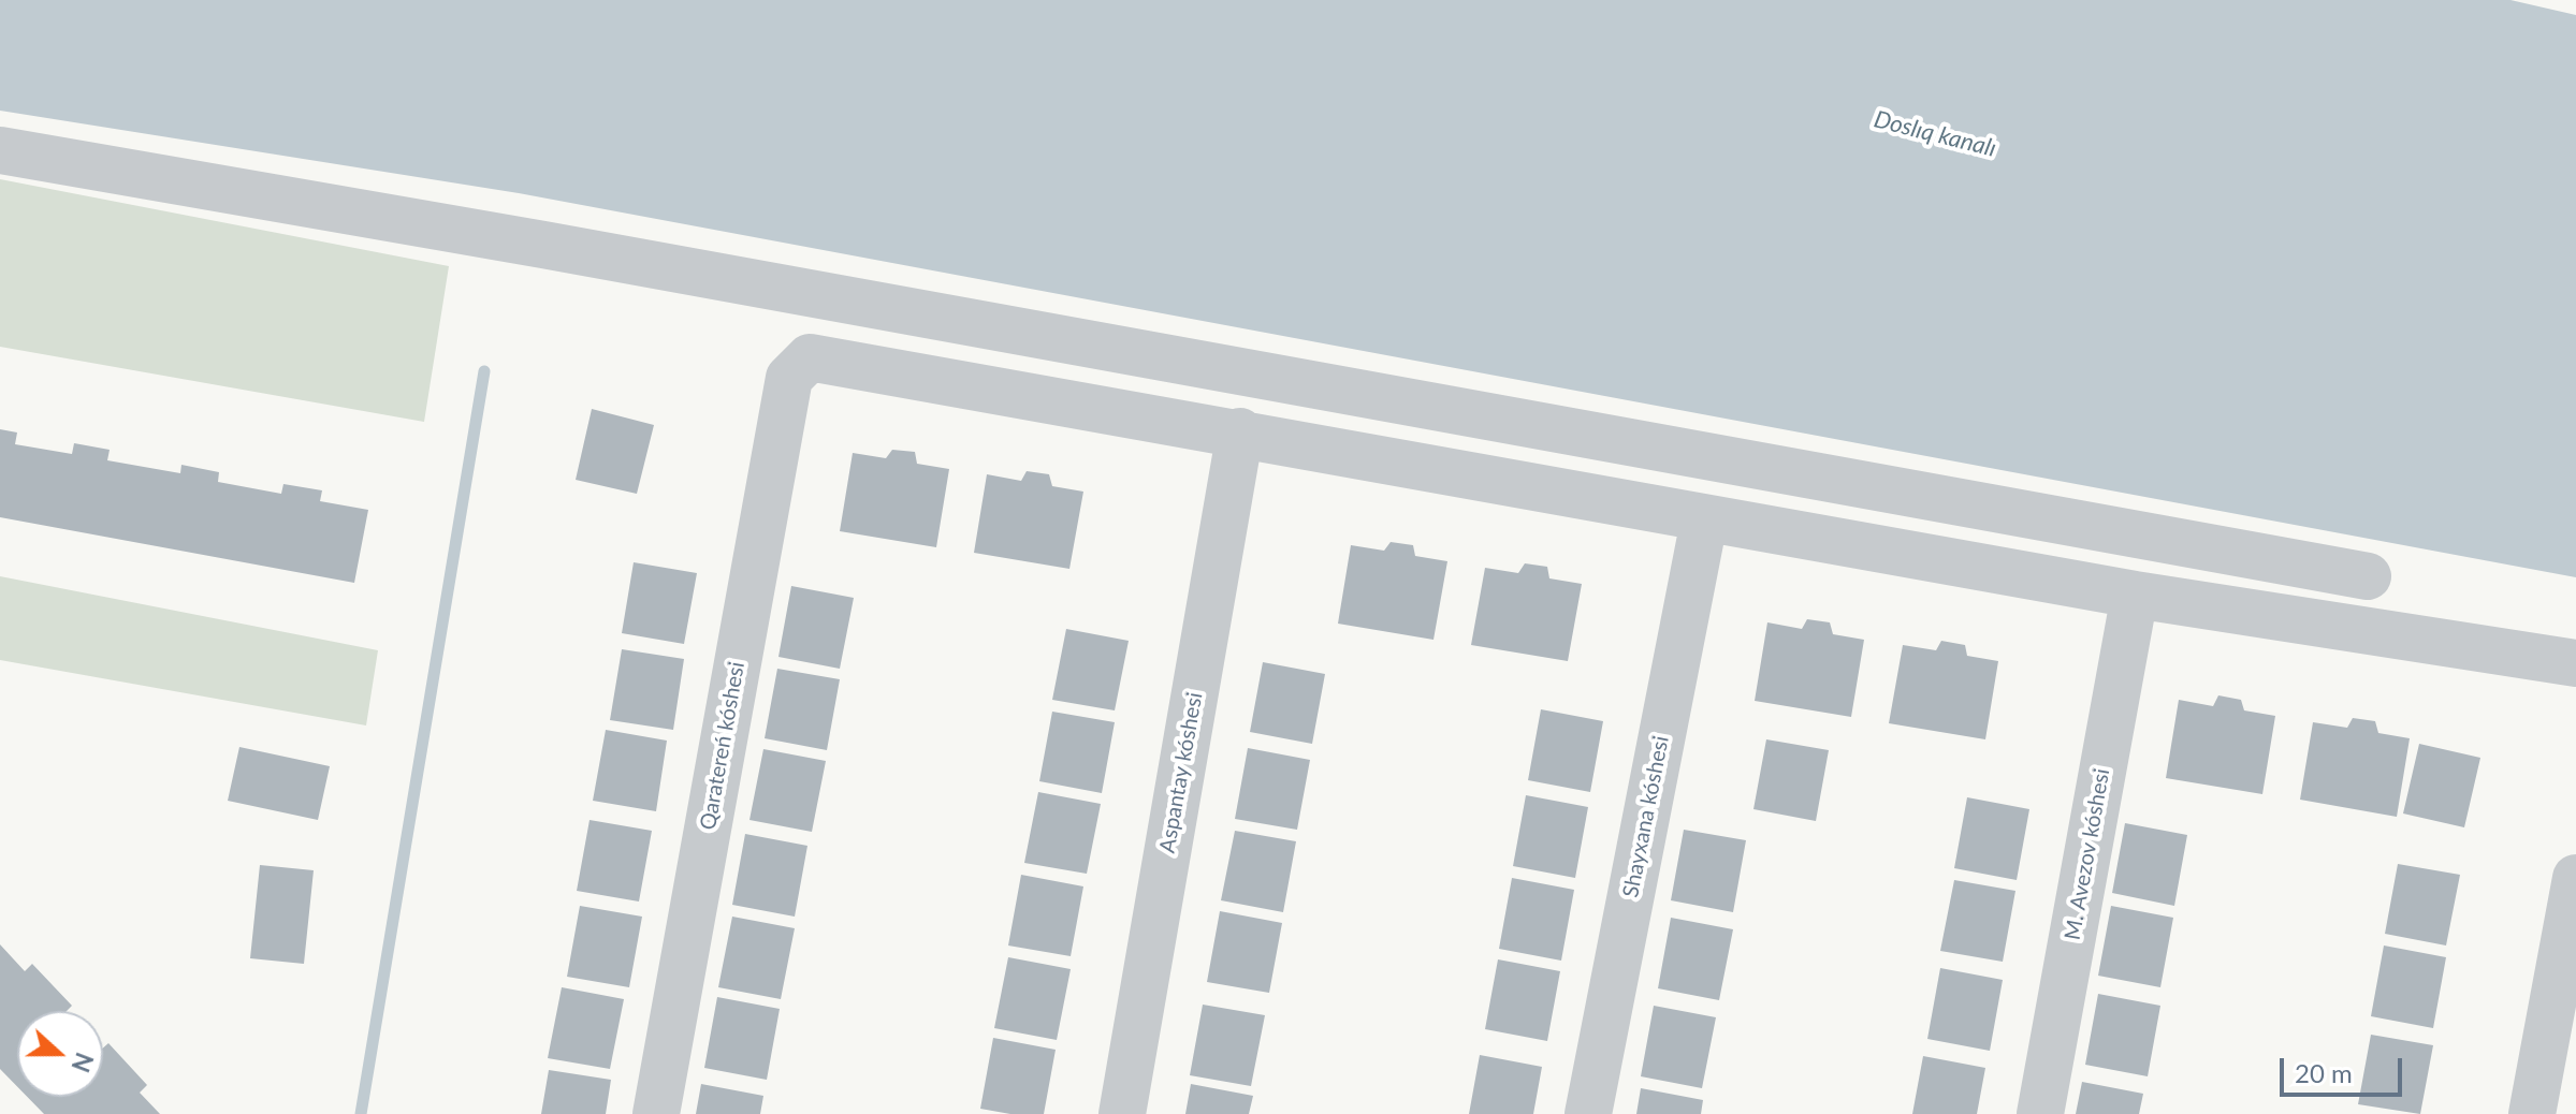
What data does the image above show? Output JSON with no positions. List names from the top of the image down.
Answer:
{
  "streets": {
    "street": [
      "Qaratereń kóshesi",
      "Aspantay kóshesi",
      "Shayxana kóshesi",
      "M. Avezov kóshesi"
    ]
  },
  "crossings": [
    ["Qaratereń kóshesi", "Aspantay kóshesi"]
  ],
  "water": ["Doslıq kanalı"],
  "scale_bar": "20 m",
  "north": "right"
}
